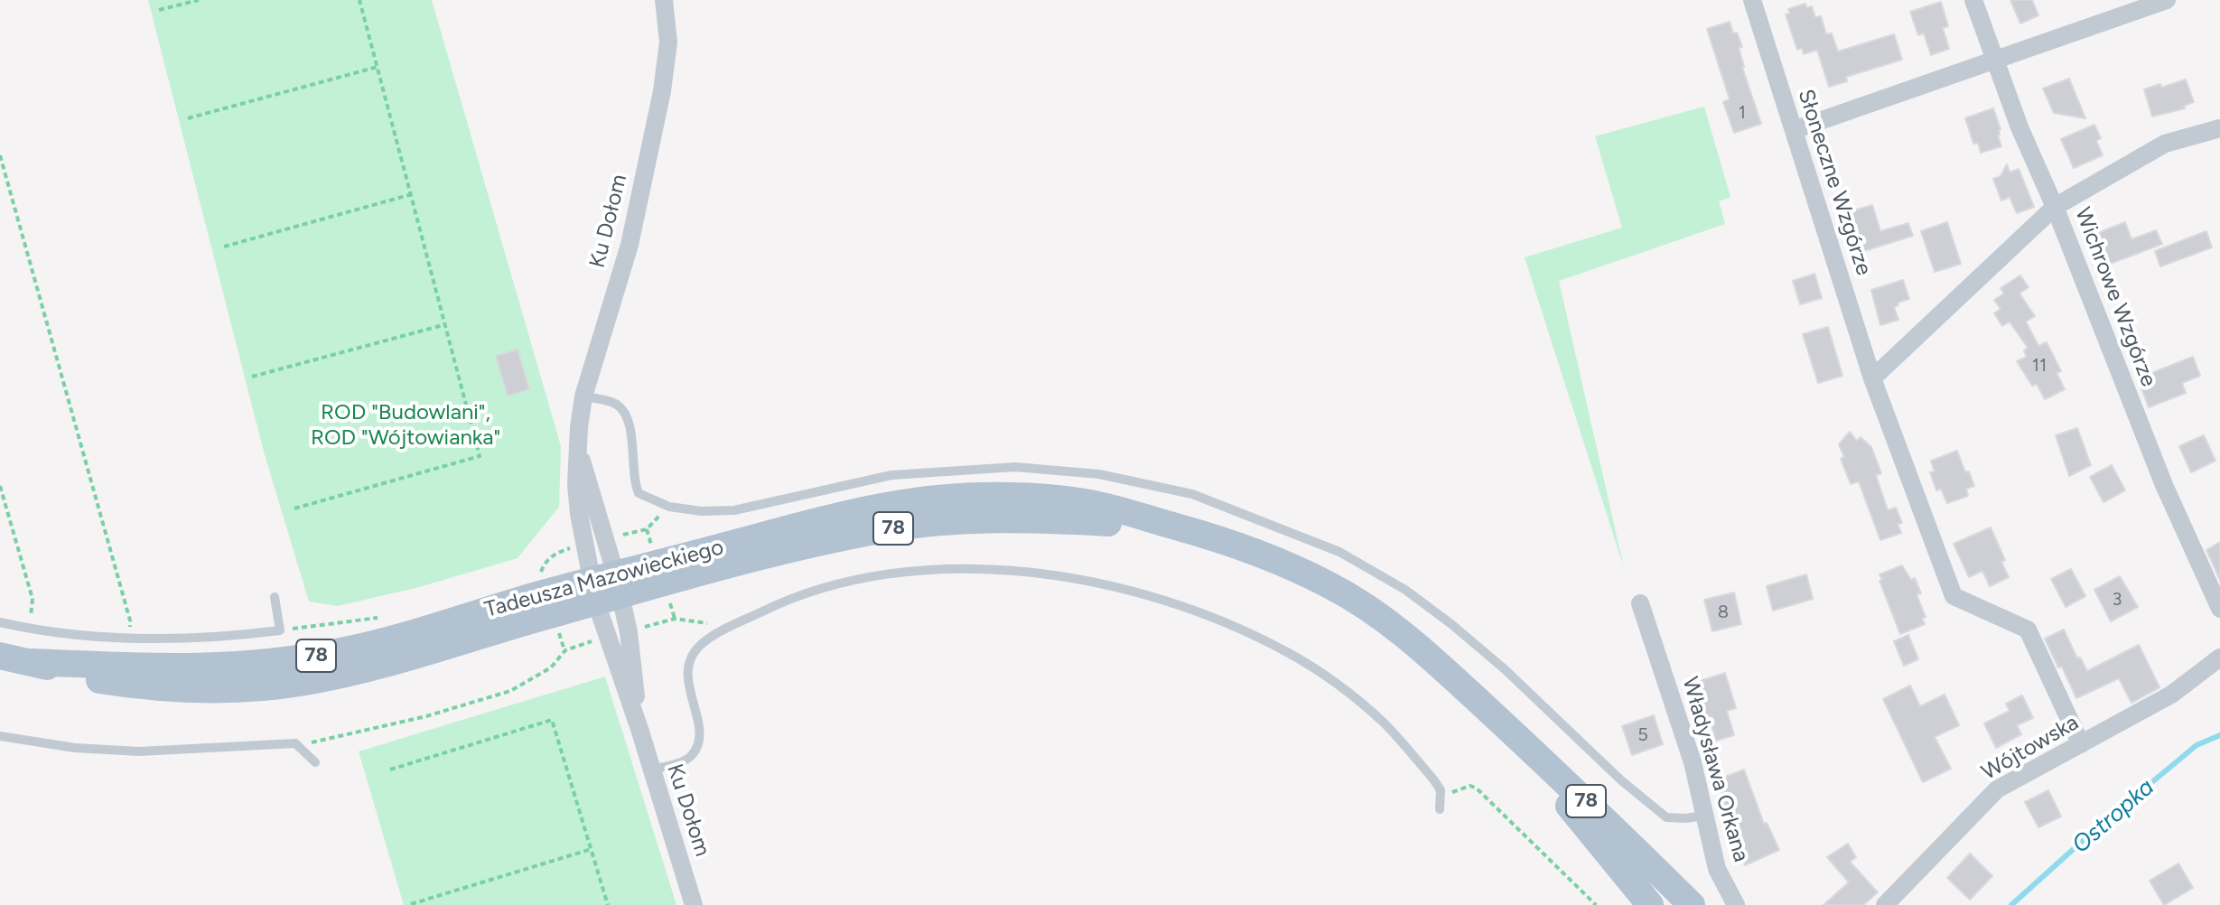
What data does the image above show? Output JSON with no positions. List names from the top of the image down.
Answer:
{
  "streets": {
    "main road": ["78", "Tadeusza Mazowieckiego"],
    "street": [
      "Słoneczne Wzgórze",
      "Ku Dołom",
      "Wichrowe Wzgórze",
      "Wójtowska",
      "Władysława Orkana"
    ]
  },
  "crossings": [
    ["Słoneczne Wzgórze", "Wójtowska"],
    ["Ku Dołom", "Tadeusza Mazowieckiego"]
  ],
  "water": ["Ostropka"],
  "parks": ["ROD \"Budowlani\", ROD \"Wójtowianka\""],
  "house_numbers": [
    "1",
    "11",
    "3",
    "8",
    "5"
  ]
}
